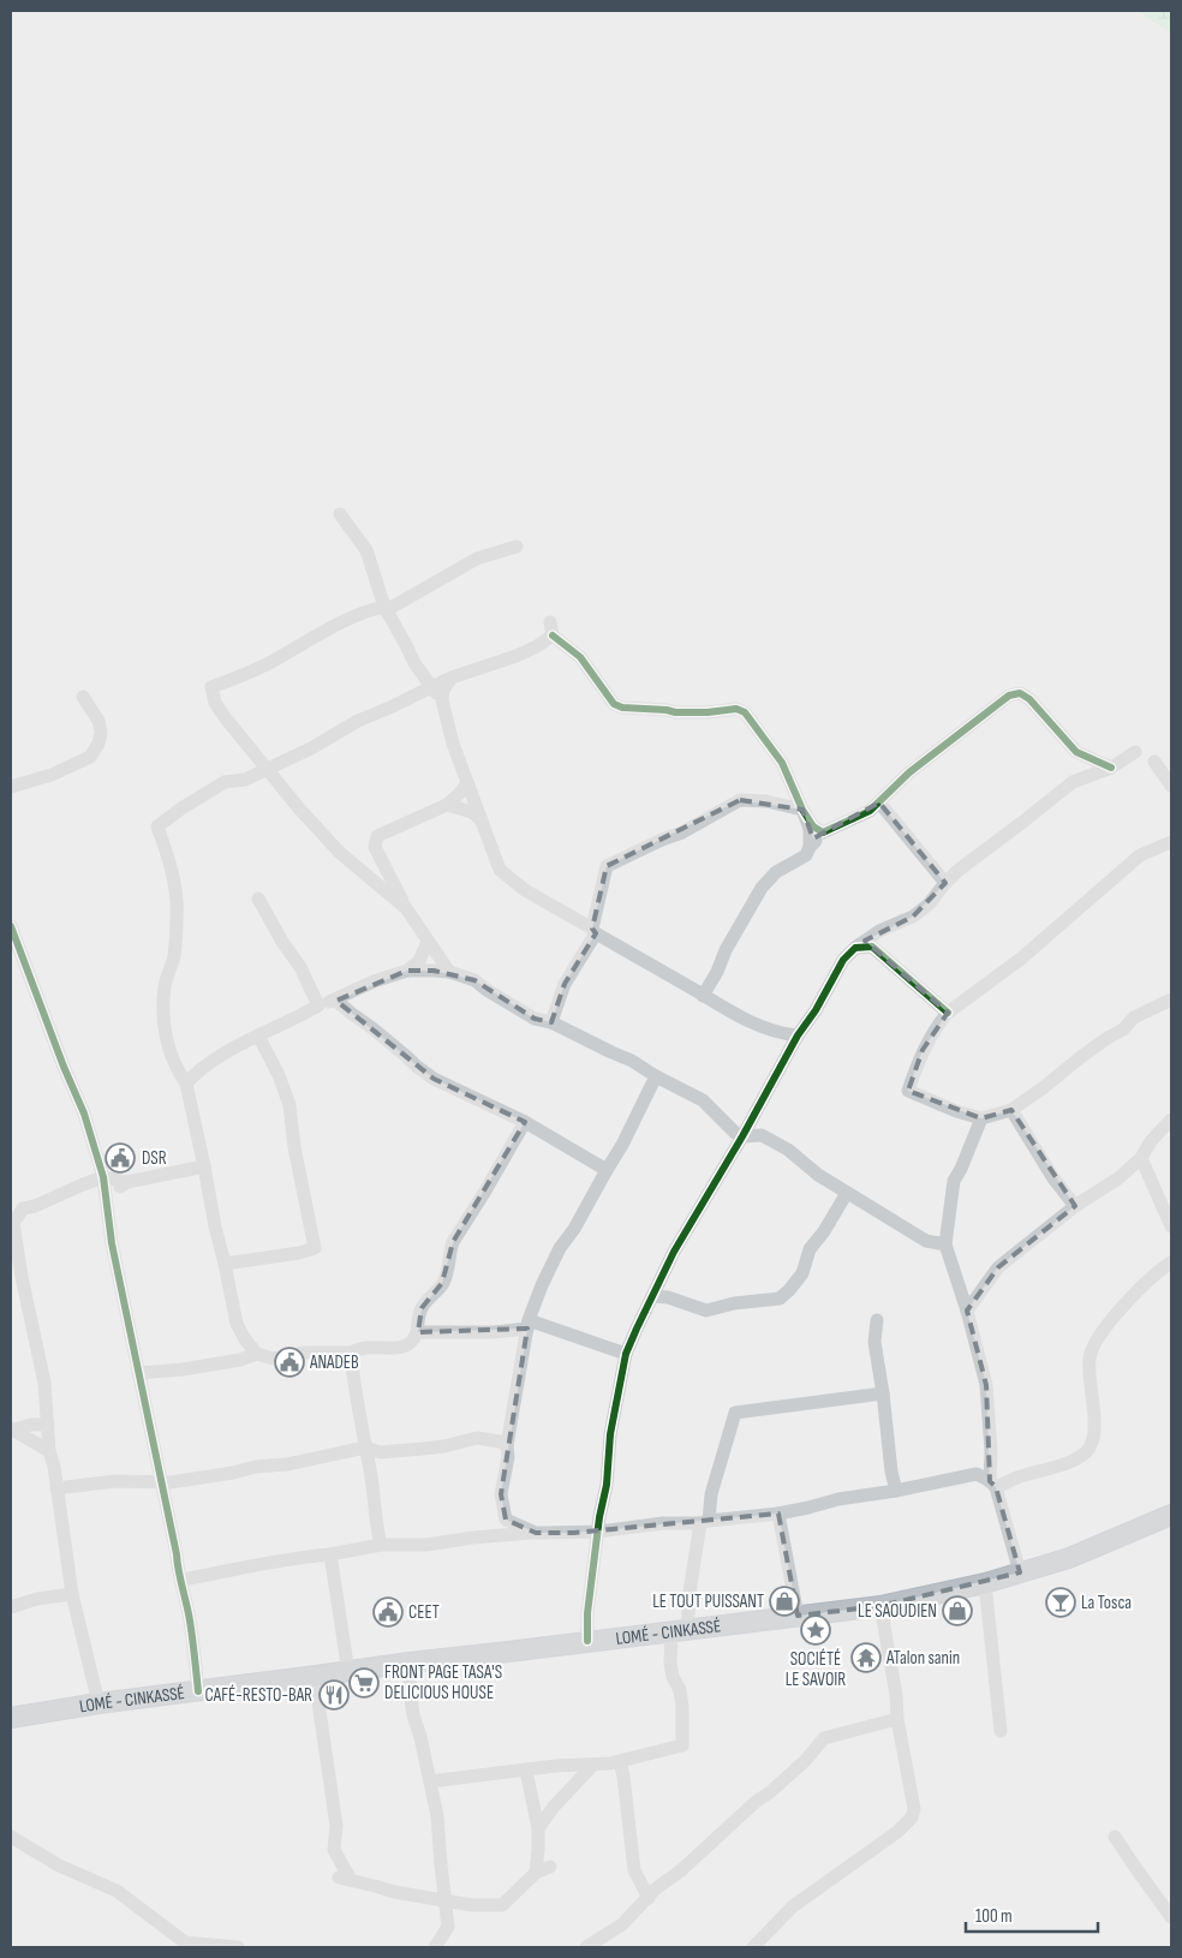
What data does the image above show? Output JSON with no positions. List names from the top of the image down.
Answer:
{
  "streets": {
    "highway": ["LOMÉ - CINKASSÉ"]
  },
  "places": {
    "public building": ["DSR", "ANADEB", "CEET"],
    "shop": ["LE TOUT PUISSANT", "LE SAOUDIEN"],
    "bar": ["La Tosca"],
    "place": ["SOCIÉTÉ LE SAVOIR"],
    "temple": ["ATalon sanin"],
    "supermarket": ["FRONT PAGE TASA'S DELICIOUS HOUSE"],
    "restaurant": ["CAFÉ-RESTO-BAR"]
  },
  "scale_bar": "100 m"
}
